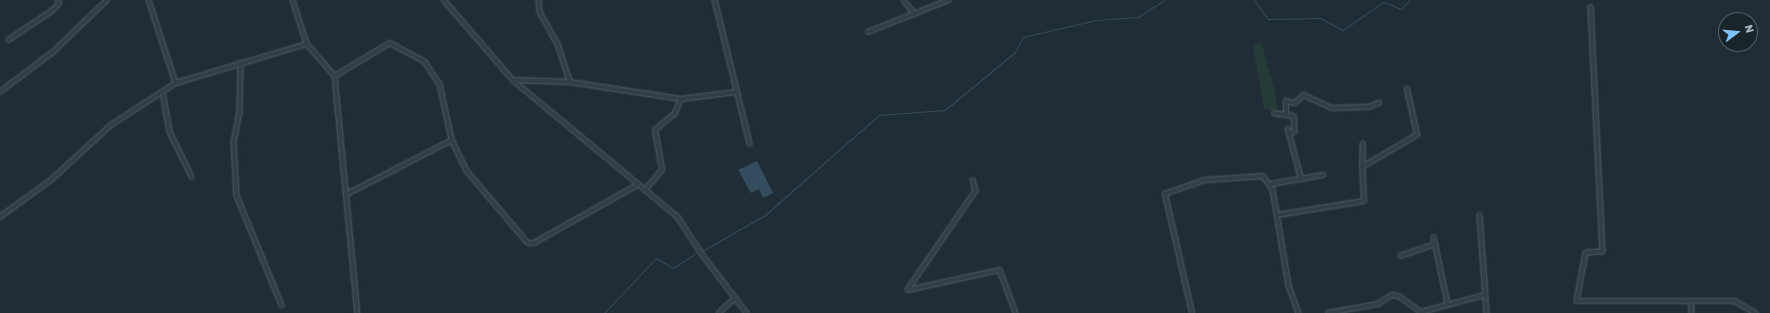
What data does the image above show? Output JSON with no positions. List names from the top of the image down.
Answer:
{
  "north": "right"
}
